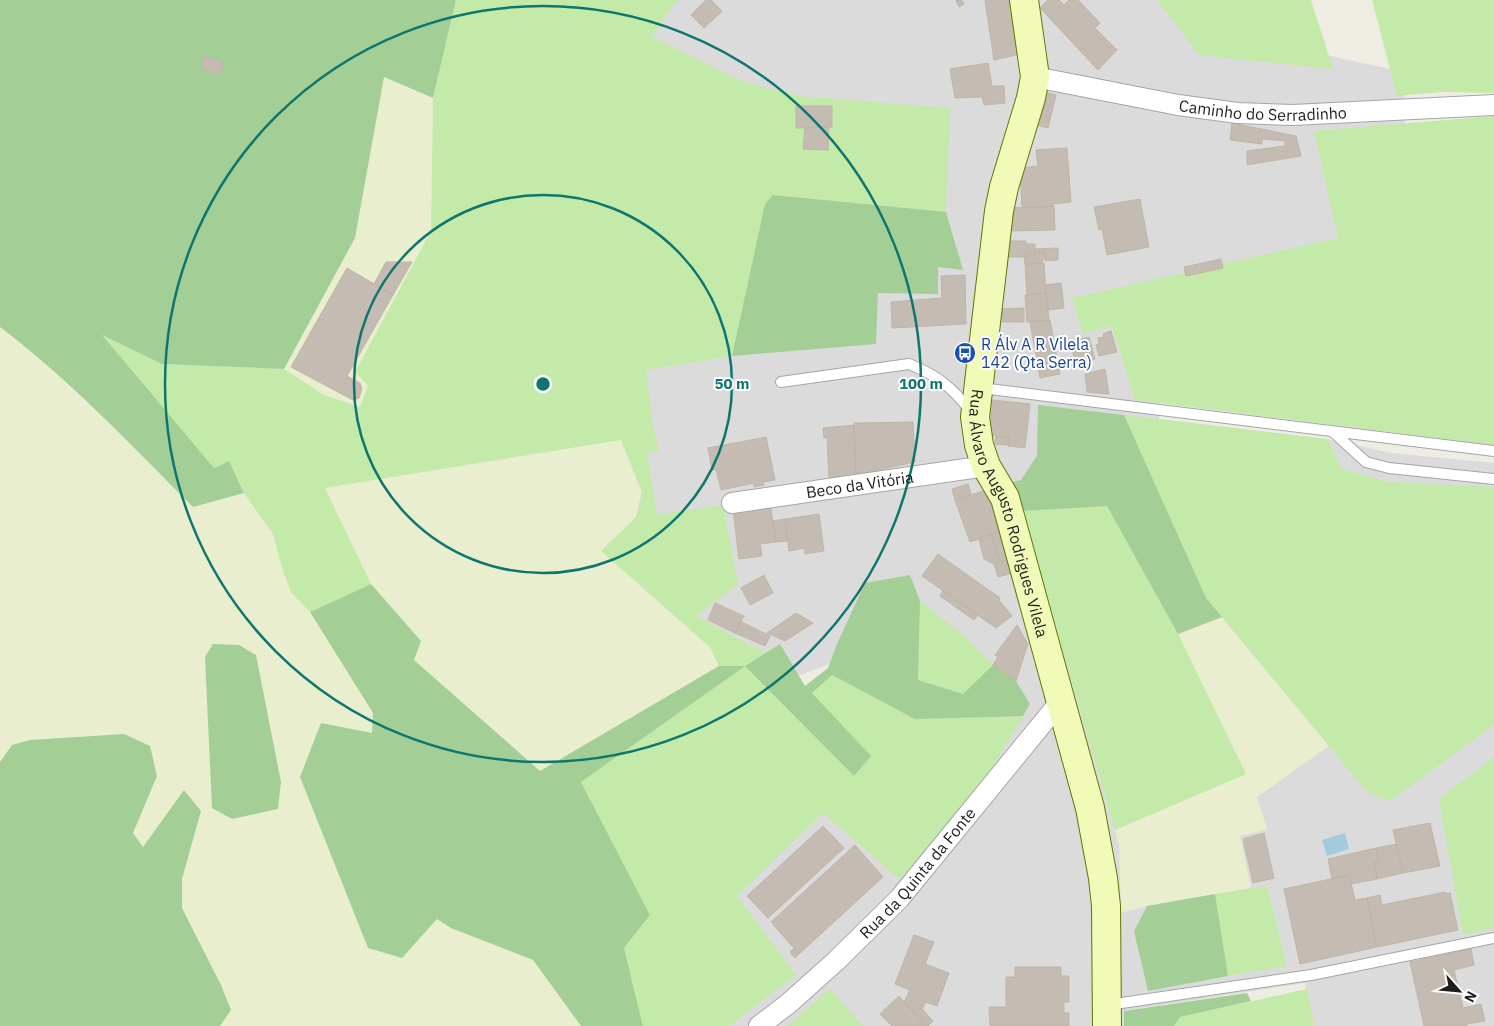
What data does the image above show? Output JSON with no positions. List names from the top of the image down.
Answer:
{
  "streets": {
    "main road": ["Rua Álvaro Augusto Rodrigues Vilela"],
    "street": ["Caminho do Serradinho", "Beco da Vitória", "Rua da Quinta da Fonte"]
  },
  "crossings": [
    ["Caminho do Serradinho", "Rua Álvaro Augusto Rodrigues Vilela"],
    ["Beco da Vitória", "Rua Álvaro Augusto Rodrigues Vilela"],
    ["Rua Álvaro Augusto Rodrigues Vilela", "Rua da Quinta da Fonte"]
  ],
  "places": {
    "bus stop": ["R Álv A R Vilela 142 (Qta Serra)"]
  },
  "north": "bottom right",
  "rings": ["50 m", "100 m"]
}
